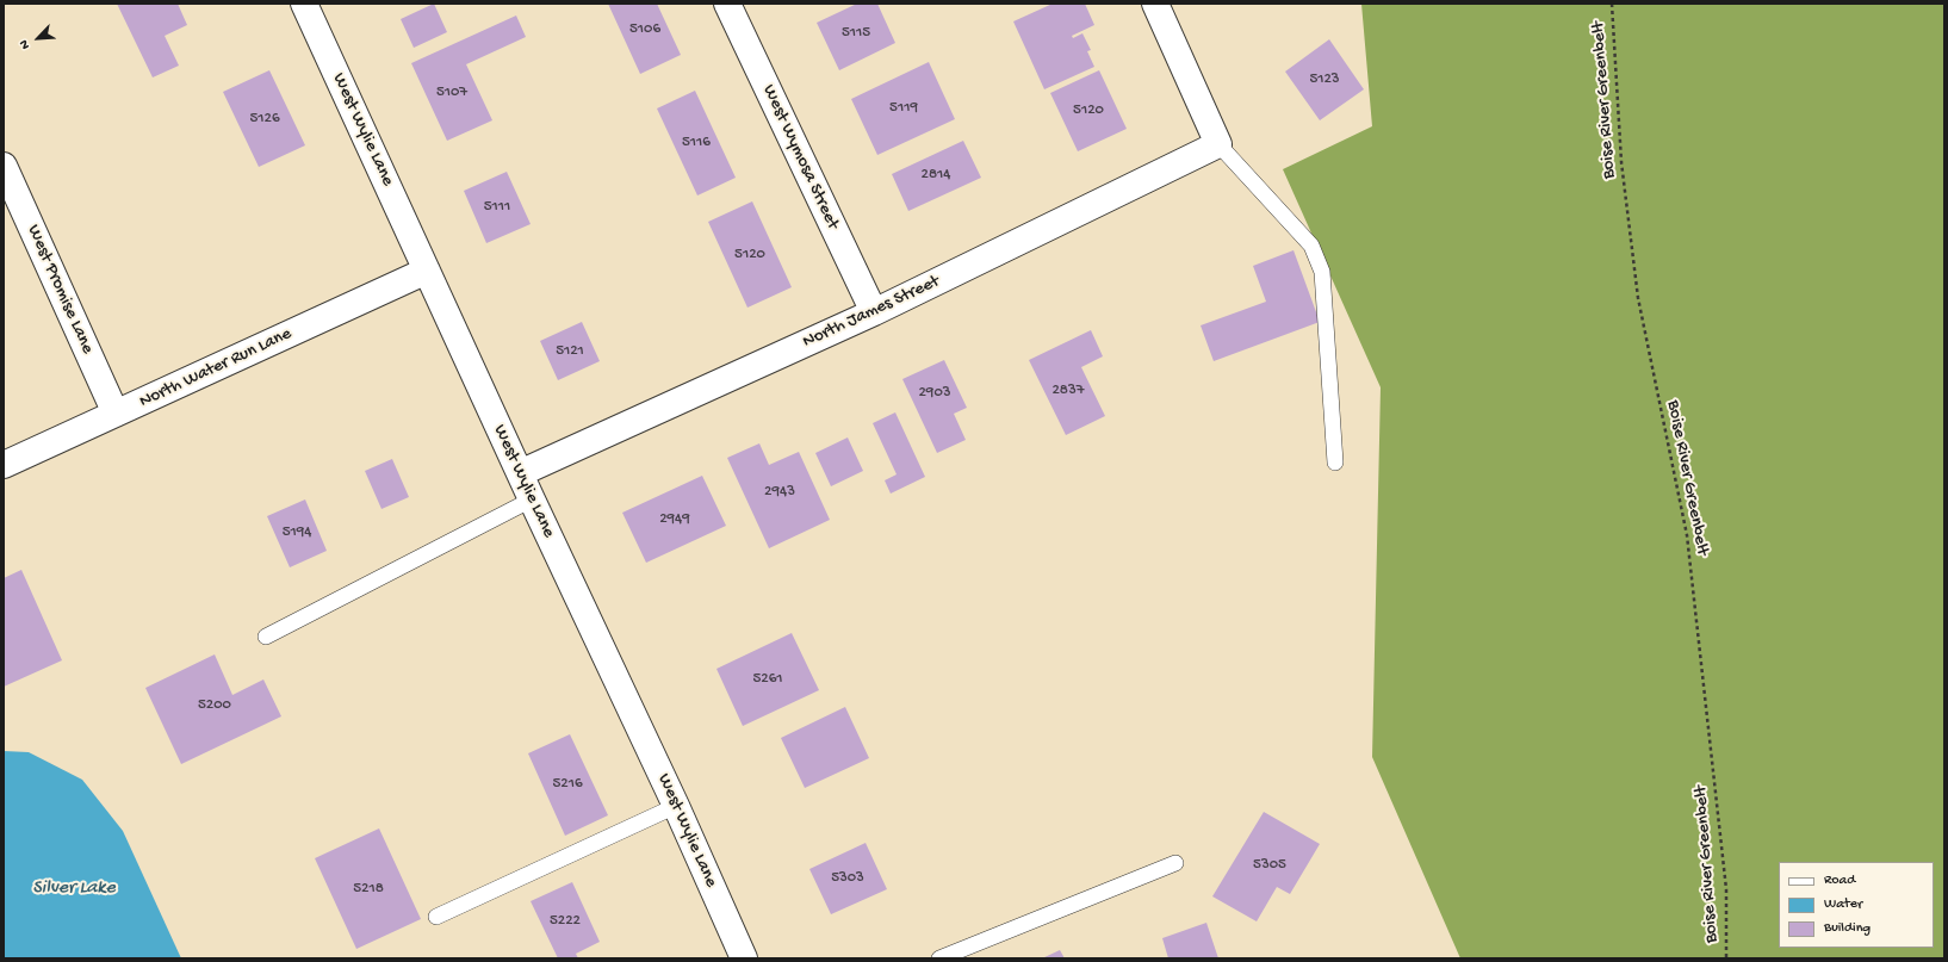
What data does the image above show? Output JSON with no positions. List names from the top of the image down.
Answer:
{
  "streets": {
    "street": [
      "West Wylie Lane",
      "West Wymosa Street",
      "West Promise Lane",
      "North James Street",
      "North Water Run Lane"
    ],
    "path": ["Boise River Greenbelt"]
  },
  "crossings": [
    ["West Wylie Lane", "North James Street"],
    ["West Wylie Lane", "North Water Run Lane"],
    ["West Wymosa Street", "North James Street"],
    ["West Promise Lane", "North Water Run Lane"]
  ],
  "water": ["Silver Lake"],
  "house_numbers": [
    "5106",
    "5115",
    "5123",
    "5107",
    "5119",
    "5120",
    "5126",
    "5116",
    "2814",
    "5111",
    "5120",
    "5121",
    "2837",
    "2903",
    "2943",
    "2949",
    "5194",
    "5261",
    "5200",
    "5216",
    "5305",
    "5303",
    "5218",
    "5222"
  ],
  "legend": ["Road", "Water", "Building"],
  "north": "bottom left"
}
